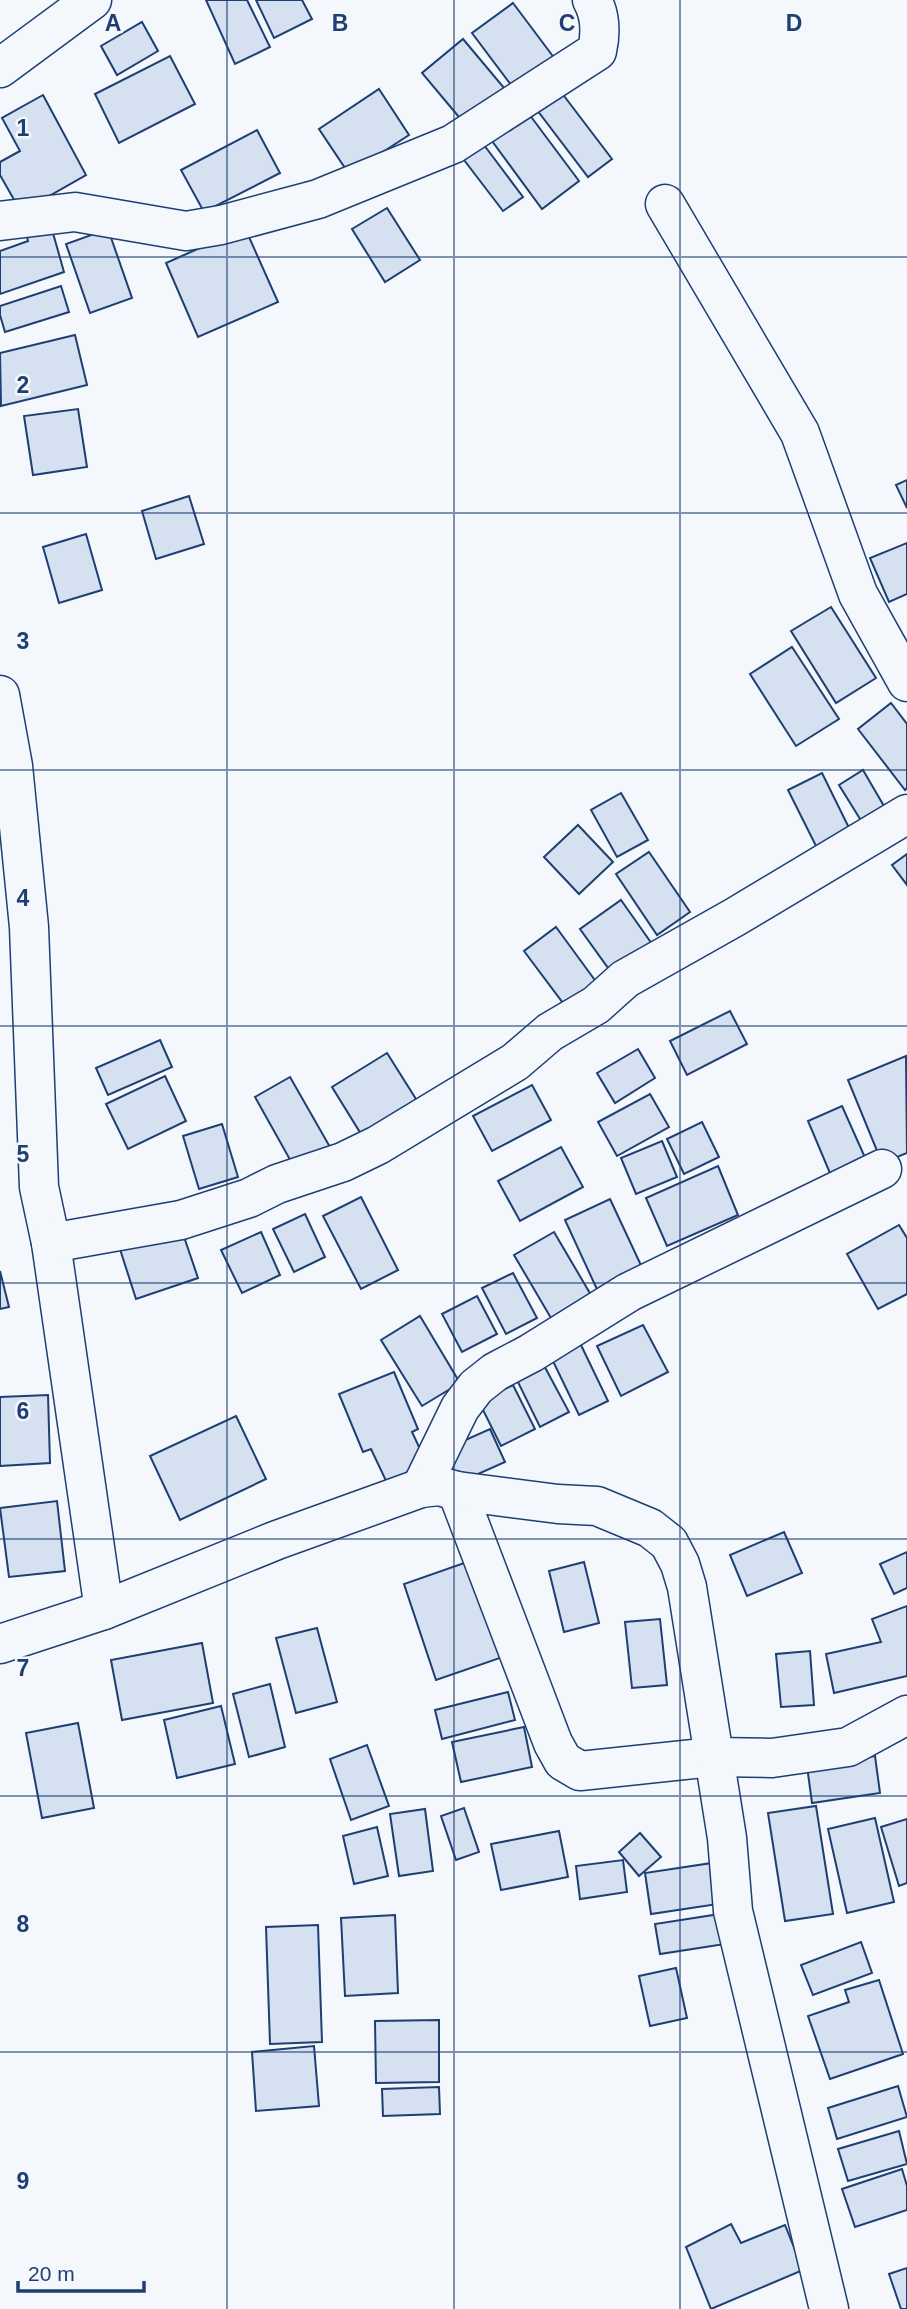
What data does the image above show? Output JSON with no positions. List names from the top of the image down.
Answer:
{
  "scale_bar": "20 m",
  "grid": {
    "columns": [
      "A",
      "B",
      "C",
      "D"
    ],
    "rows": [
      "1",
      "2",
      "3",
      "4",
      "5",
      "6",
      "7",
      "8",
      "9"
    ]
  }
}
